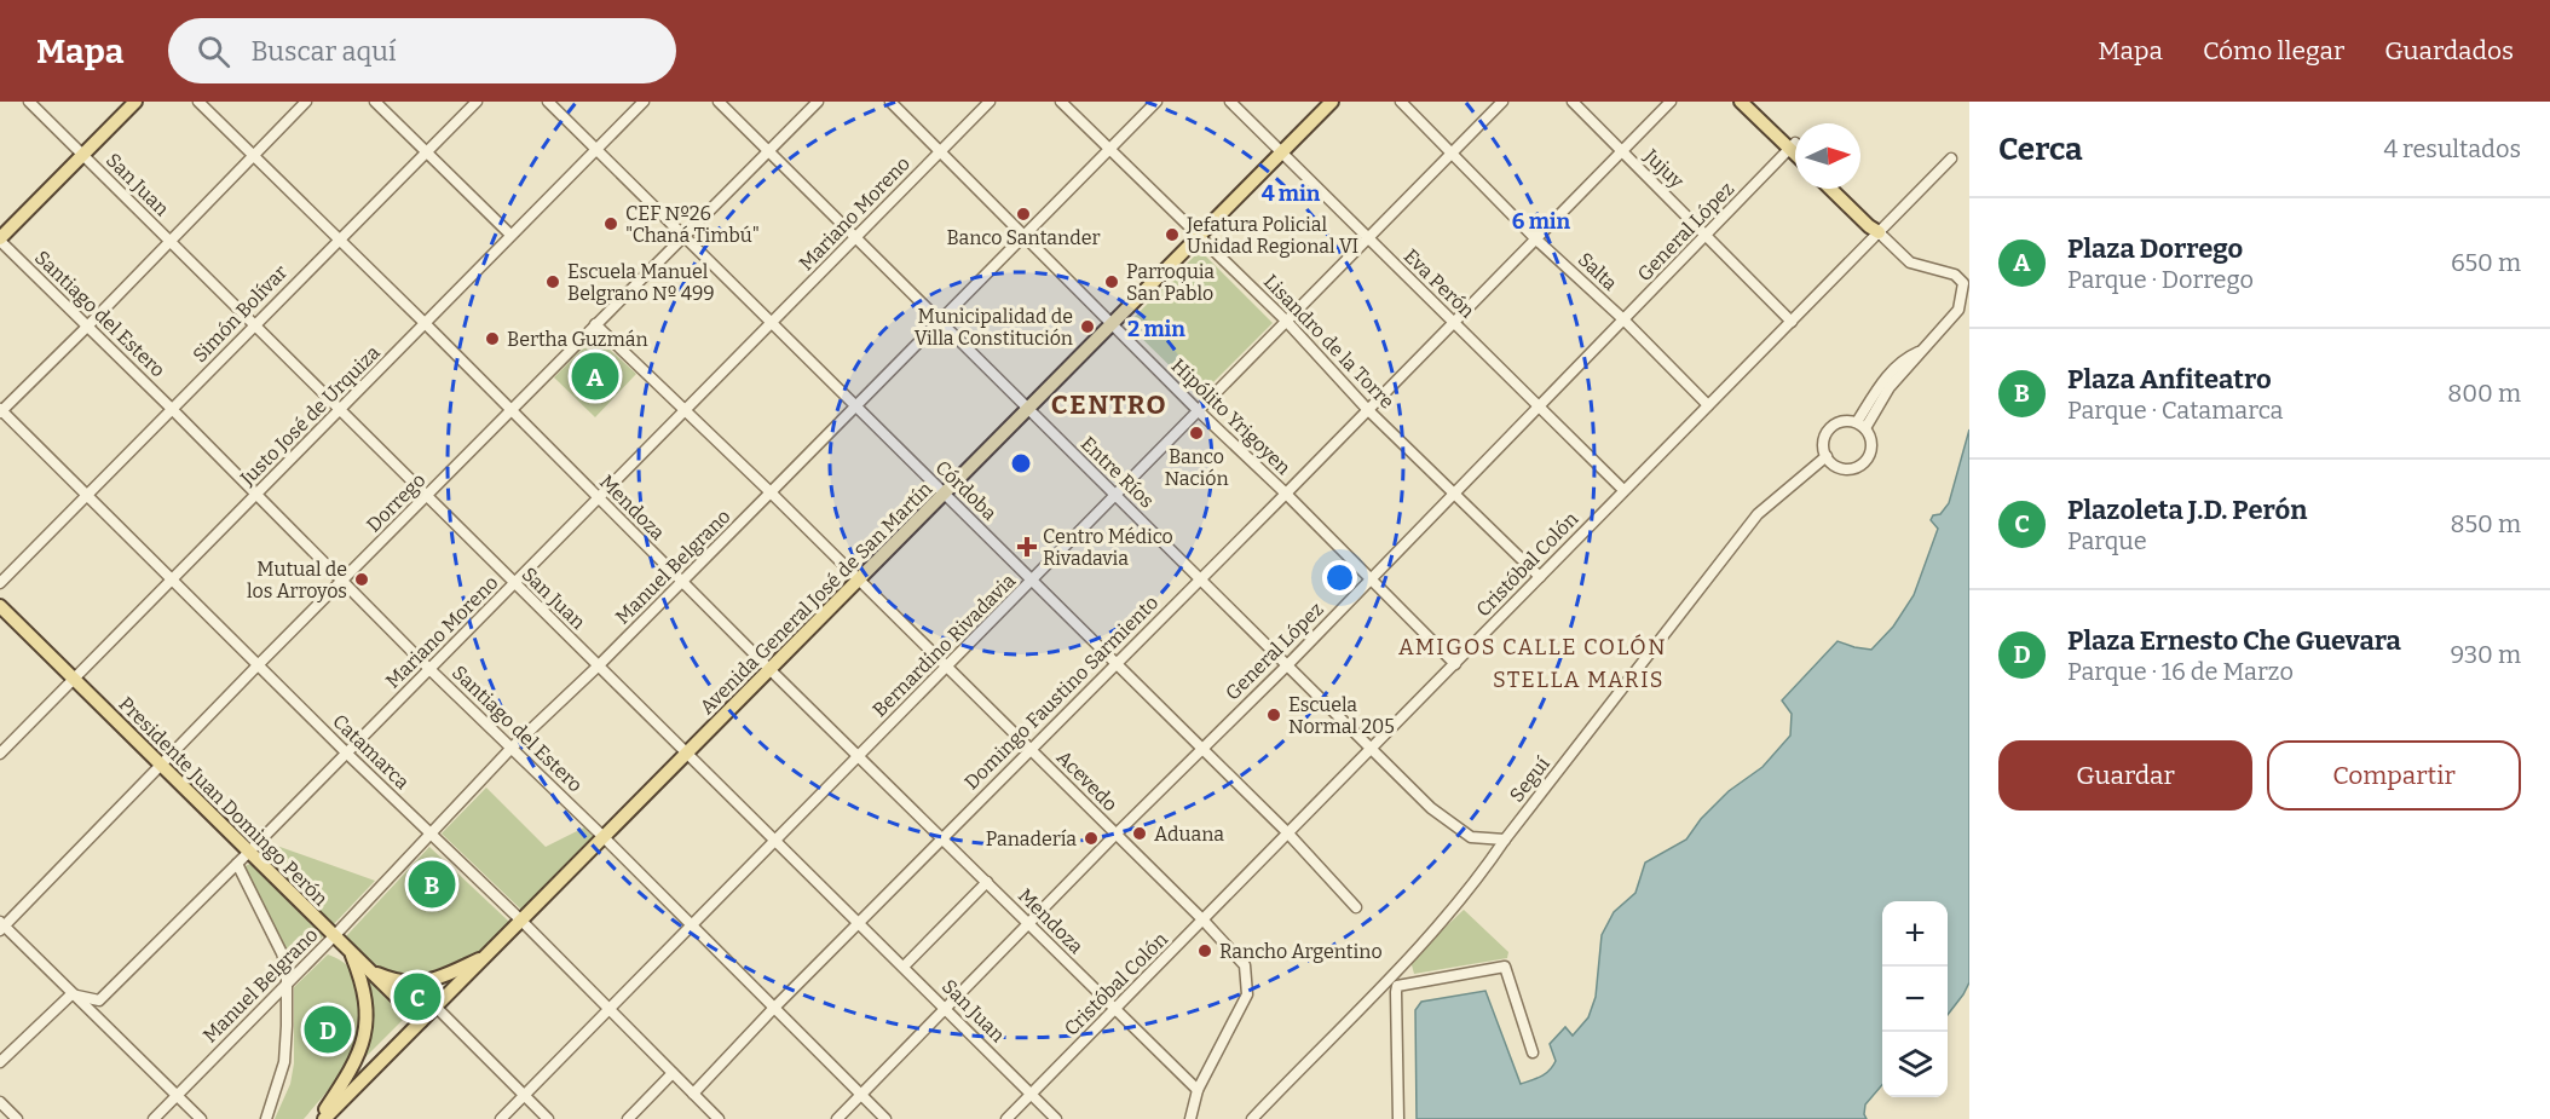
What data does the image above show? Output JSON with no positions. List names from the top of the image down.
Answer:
{
  "streets": {
    "main road": ["Avenida General José de San Martín", "Presidente Juan Domingo Perón"],
    "street": [
      "Jujuy",
      "San Juan",
      "Mariano Moreno",
      "General López",
      "Salta",
      "Eva Perón",
      "Santiago del Estero",
      "Simón Bolívar",
      "Lisandro de la Torre",
      "Justo José de Urquiza",
      "Hipólito Yrigoyen",
      "Entre Ríos",
      "Córdoba",
      "Dorrego",
      "Mendoza",
      "Cristóbal Colón",
      "Manuel Belgrano",
      "Bernardino Rivadavia",
      "Domingo Faustino Sarmiento",
      "Catamarca",
      "Seguí",
      "Acevedo"
    ]
  },
  "crossings": [
    ["Jujuy", "General López"],
    ["Jujuy", "Cristóbal Colón"],
    ["Jujuy", "Domingo Faustino Sarmiento"],
    ["San Juan", "Mariano Moreno"],
    ["San Juan", "General López"],
    ["San Juan", "Simón Bolívar"],
    ["San Juan", "Justo José de Urquiza"],
    ["San Juan", "Dorrego"],
    ["San Juan", "Cristóbal Colón"],
    ["San Juan", "Manuel Belgrano"],
    ["San Juan", "Avenida General José de San Martín"],
    ["San Juan", "Bernardino Rivadavia"],
    ["San Juan", "Domingo Faustino Sarmiento"],
    ["Mariano Moreno", "Santiago del Estero"],
    ["Mariano Moreno", "Hipólito Yrigoyen"],
    ["Mariano Moreno", "Entre Ríos"],
    ["Mariano Moreno", "Córdoba"],
    ["Mariano Moreno", "Mendoza"],
    ["Mariano Moreno", "Catamarca"],
    ["Mariano Moreno", "Acevedo"],
    ["Mariano Moreno", "Presidente Juan Domingo Perón"],
    ["General López", "Salta"],
    ["General López", "Eva Perón"],
    ["General López", "Santiago del Estero"],
    ["General López", "Lisandro de la Torre"],
    ["General López", "Hipólito Yrigoyen"],
    ["General López", "Entre Ríos"],
    ["General López", "Córdoba"],
    ["General López", "Mendoza"],
    ["General López", "Acevedo"],
    ["Salta", "Cristóbal Colón"],
    ["Salta", "Bernardino Rivadavia"],
    ["Salta", "Domingo Faustino Sarmiento"],
    ["Eva Perón", "Cristóbal Colón"],
    ["Eva Perón", "Avenida General José de San Martín"],
    ["Eva Perón", "Bernardino Rivadavia"],
    ["Eva Perón", "Domingo Faustino Sarmiento"],
    ["Santiago del Estero", "Simón Bolívar"],
    ["Santiago del Estero", "Justo José de Urquiza"],
    ["Santiago del Estero", "Dorrego"],
    ["Santiago del Estero", "Manuel Belgrano"],
    ["Santiago del Estero", "Avenida General José de San Martín"],
    ["Santiago del Estero", "Bernardino Rivadavia"],
    ["Santiago del Estero", "Domingo Faustino Sarmiento"],
    ["Simón Bolívar", "Mendoza"],
    ["Simón Bolívar", "Catamarca"],
    ["Lisandro de la Torre", "Cristóbal Colón"],
    ["Lisandro de la Torre", "Manuel Belgrano"],
    ["Lisandro de la Torre", "Avenida General José de San Martín"],
    ["Lisandro de la Torre", "Bernardino Rivadavia"],
    ["Lisandro de la Torre", "Domingo Faustino Sarmiento"],
    ["Justo José de Urquiza", "Córdoba"],
    ["Justo José de Urquiza", "Mendoza"],
    ["Justo José de Urquiza", "Catamarca"],
    ["Justo José de Urquiza", "Presidente Juan Domingo Perón"],
    ["Hipólito Yrigoyen", "Cristóbal Colón"],
    ["Hipólito Yrigoyen", "Manuel Belgrano"],
    ["Hipólito Yrigoyen", "Avenida General José de San Martín"],
    ["Hipólito Yrigoyen", "Bernardino Rivadavia"],
    ["Hipólito Yrigoyen", "Domingo Faustino Sarmiento"],
    ["Entre Ríos", "Dorrego"],
    ["Entre Ríos", "Cristóbal Colón"],
    ["Entre Ríos", "Manuel Belgrano"],
    ["Entre Ríos", "Avenida General José de San Martín"],
    ["Entre Ríos", "Bernardino Rivadavia"],
    ["Entre Ríos", "Domingo Faustino Sarmiento"],
    ["Entre Ríos", "Seguí"],
    ["Córdoba", "Dorrego"],
    ["Córdoba", "Cristóbal Colón"],
    ["Córdoba", "Manuel Belgrano"],
    ["Córdoba", "Avenida General José de San Martín"],
    ["Córdoba", "Bernardino Rivadavia"],
    ["Córdoba", "Domingo Faustino Sarmiento"],
    ["Dorrego", "Mendoza"],
    ["Dorrego", "Catamarca"],
    ["Dorrego", "Acevedo"],
    ["Dorrego", "Presidente Juan Domingo Perón"],
    ["Mendoza", "Cristóbal Colón"],
    ["Mendoza", "Manuel Belgrano"],
    ["Mendoza", "Avenida General José de San Martín"],
    ["Mendoza", "Bernardino Rivadavia"],
    ["Mendoza", "Domingo Faustino Sarmiento"],
    ["Mendoza", "Acevedo"],
    ["Cristóbal Colón", "Acevedo"],
    ["Manuel Belgrano", "Catamarca"],
    ["Manuel Belgrano", "Acevedo"],
    ["Manuel Belgrano", "Presidente Juan Domingo Perón"],
    ["Avenida General José de San Martín", "Catamarca"],
    ["Avenida General José de San Martín", "Acevedo"],
    ["Avenida General José de San Martín", "Presidente Juan Domingo Perón"],
    ["Bernardino Rivadavia", "Catamarca"],
    ["Bernardino Rivadavia", "Acevedo"],
    ["Domingo Faustino Sarmiento", "Catamarca"],
    ["Domingo Faustino Sarmiento", "Acevedo"]
  ],
  "districts": ["CENTRO", "AMIGOS CALLE COLÓN", "STELLA MARIS"],
  "places": {
    "other": [
      "Banco Santander",
      "CEF Nº26 \"Chaná Timbú\"",
      "Jefatura Policial Unidad Regional VI",
      "Escuela Manuel Belgrano Nº 499",
      "Parroquia San Pablo",
      "Municipalidad de Villa Constitución",
      "Bertha Guzmán",
      "Banco Nación",
      "Mutual de los Arroyos",
      "Escuela Normal 205",
      "Aduana",
      "Panadería",
      "Rancho Argentino"
    ],
    "health": ["Centro Médico Rivadavia"]
  },
  "north": "right",
  "page": {
    "header": "Mapa",
    "search": "Buscar aquí",
    "nav": ["Mapa", "Cómo llegar", "Guardados"],
    "heading": ["Cerca", "4 resultados"],
    "list": [
      {
        "mark": "A",
        "name": "Plaza Dorrego",
        "note": "Parque · Dorrego",
        "value": "650 m"
      },
      {
        "mark": "B",
        "name": "Plaza Anfiteatro",
        "note": "Parque · Catamarca",
        "value": "800 m"
      },
      {
        "mark": "C",
        "name": "Plazoleta J.D. Perón",
        "note": "Parque",
        "value": "850 m"
      },
      {
        "mark": "D",
        "name": "Plaza Ernesto Che Guevara",
        "note": "Parque · 16 de Marzo",
        "value": "930 m"
      }
    ],
    "pins": [
      "A",
      "B",
      "C",
      "D"
    ],
    "buttons": ["Guardar", "Compartir"],
    "map_buttons": ["+", "−"]
  },
  "rings": ["4 min", "6 min", "2 min"]
}
